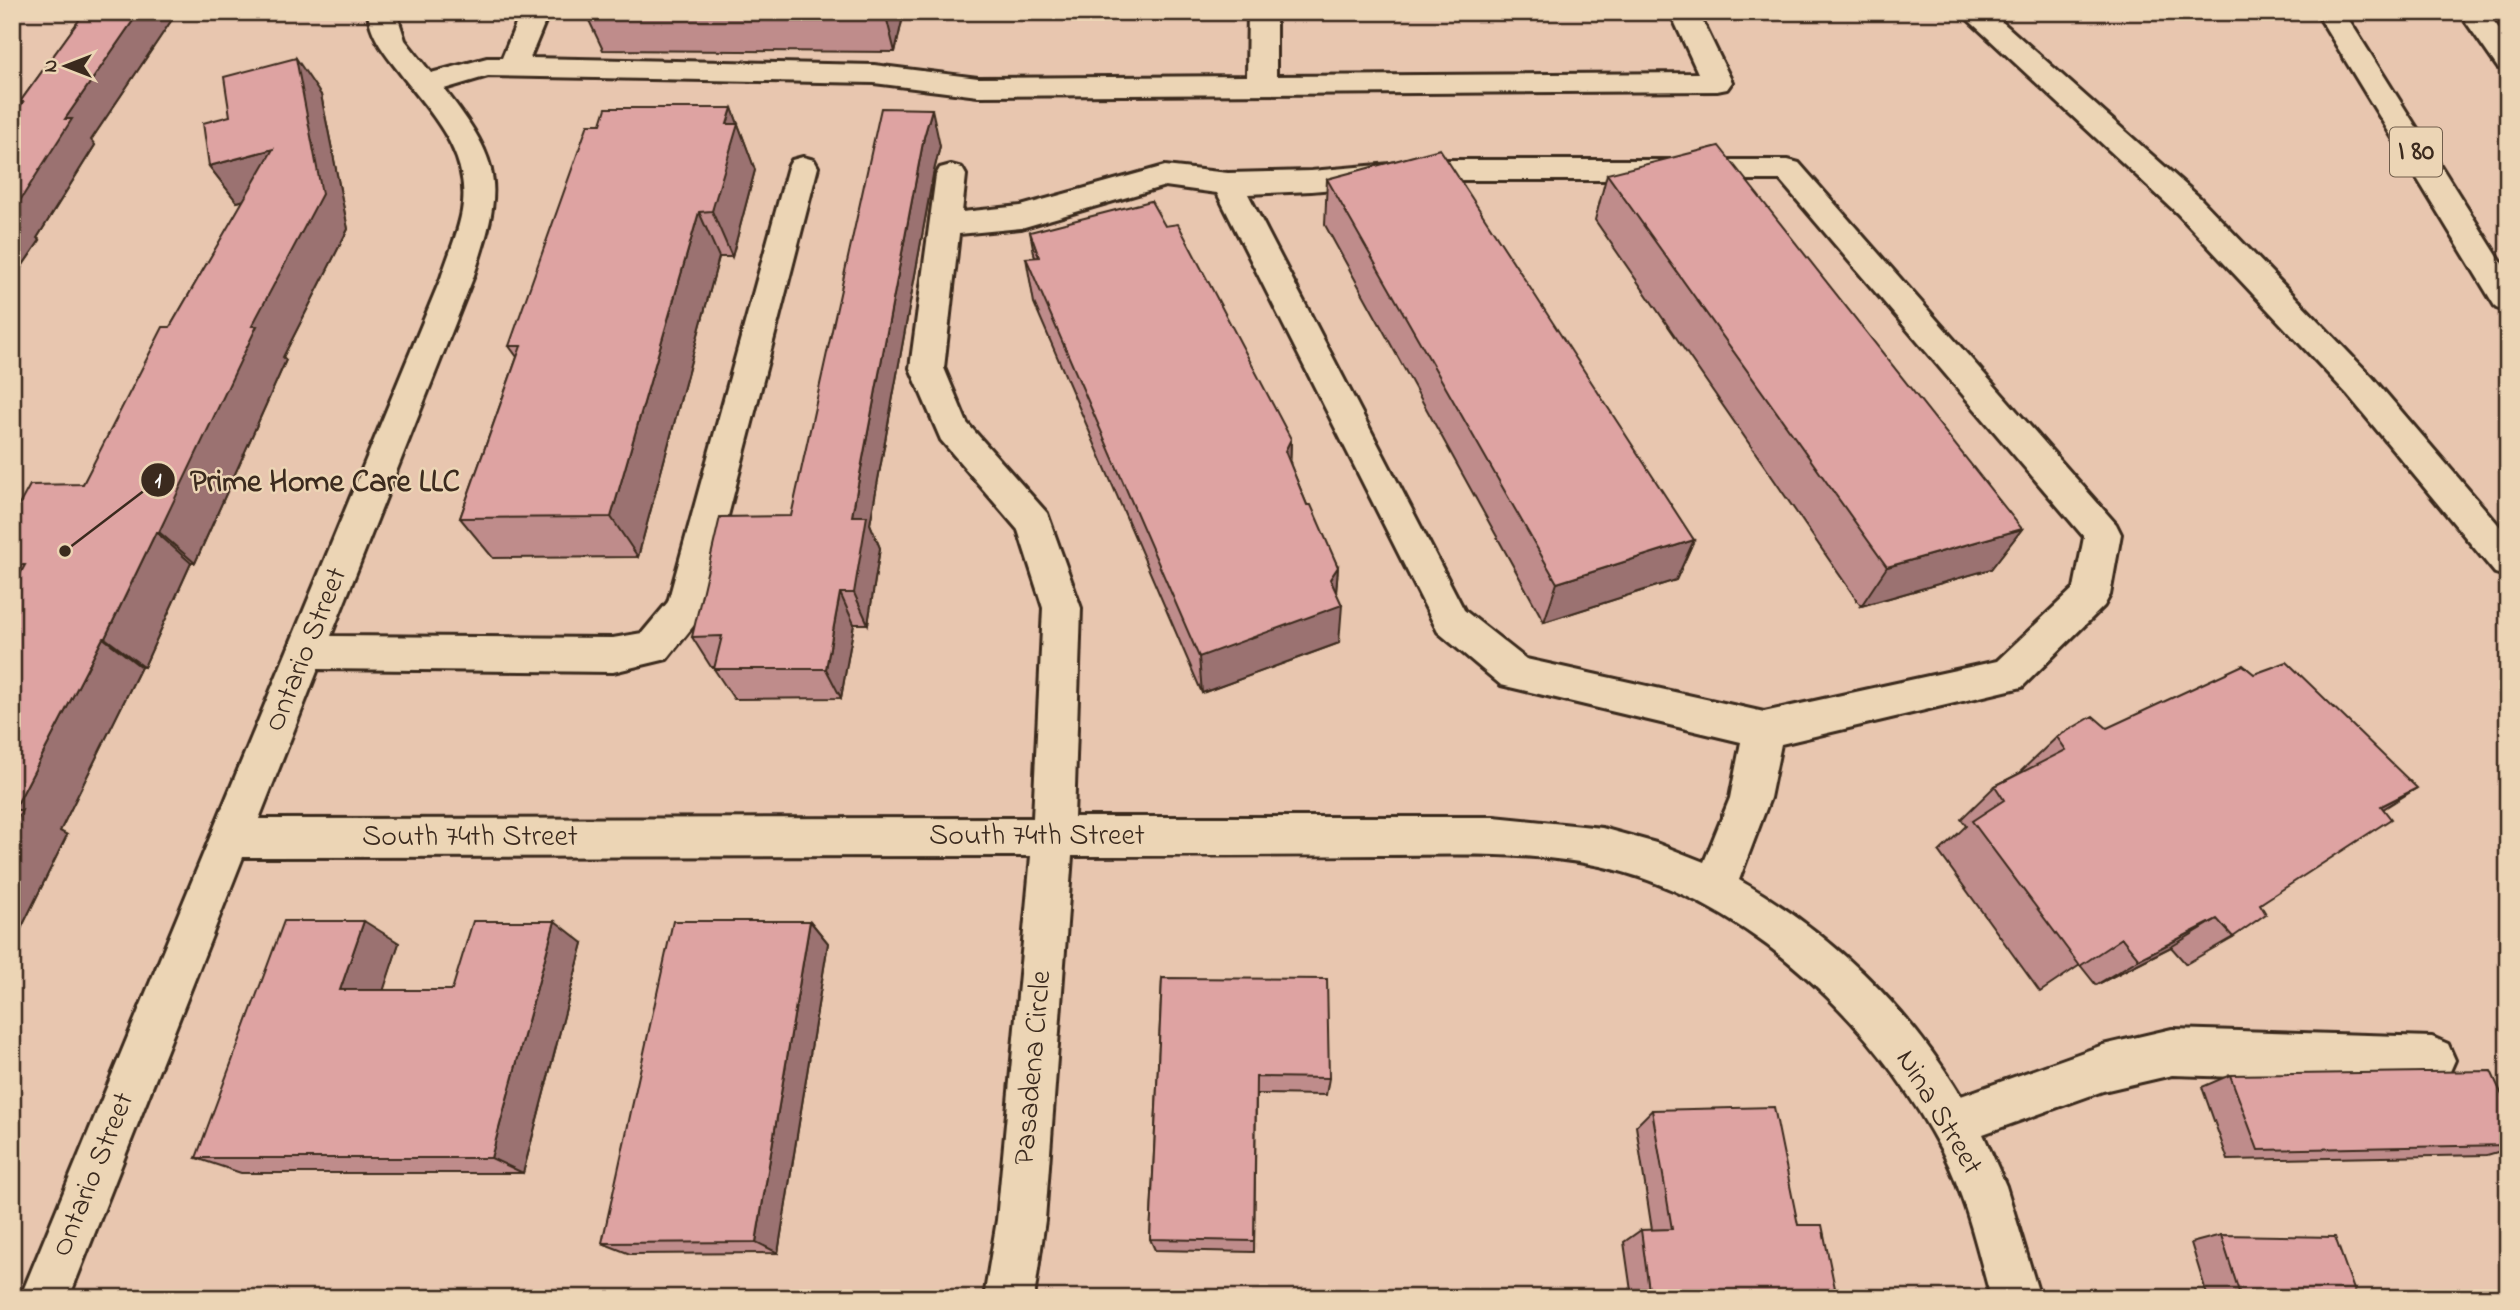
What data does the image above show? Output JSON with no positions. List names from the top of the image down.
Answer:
{
  "streets": {
    "main road": [
      "I 80",
      "Ontario Street",
      "South 74th Street",
      "Pasadena Circle",
      "Nina Street"
    ]
  },
  "crossings": [
    ["Ontario Street", "South 74th Street"],
    ["South 74th Street", "Pasadena Circle"],
    ["South 74th Street", "Nina Street"]
  ],
  "places": ["Prime Home Care LLC"],
  "north": "left"
}
